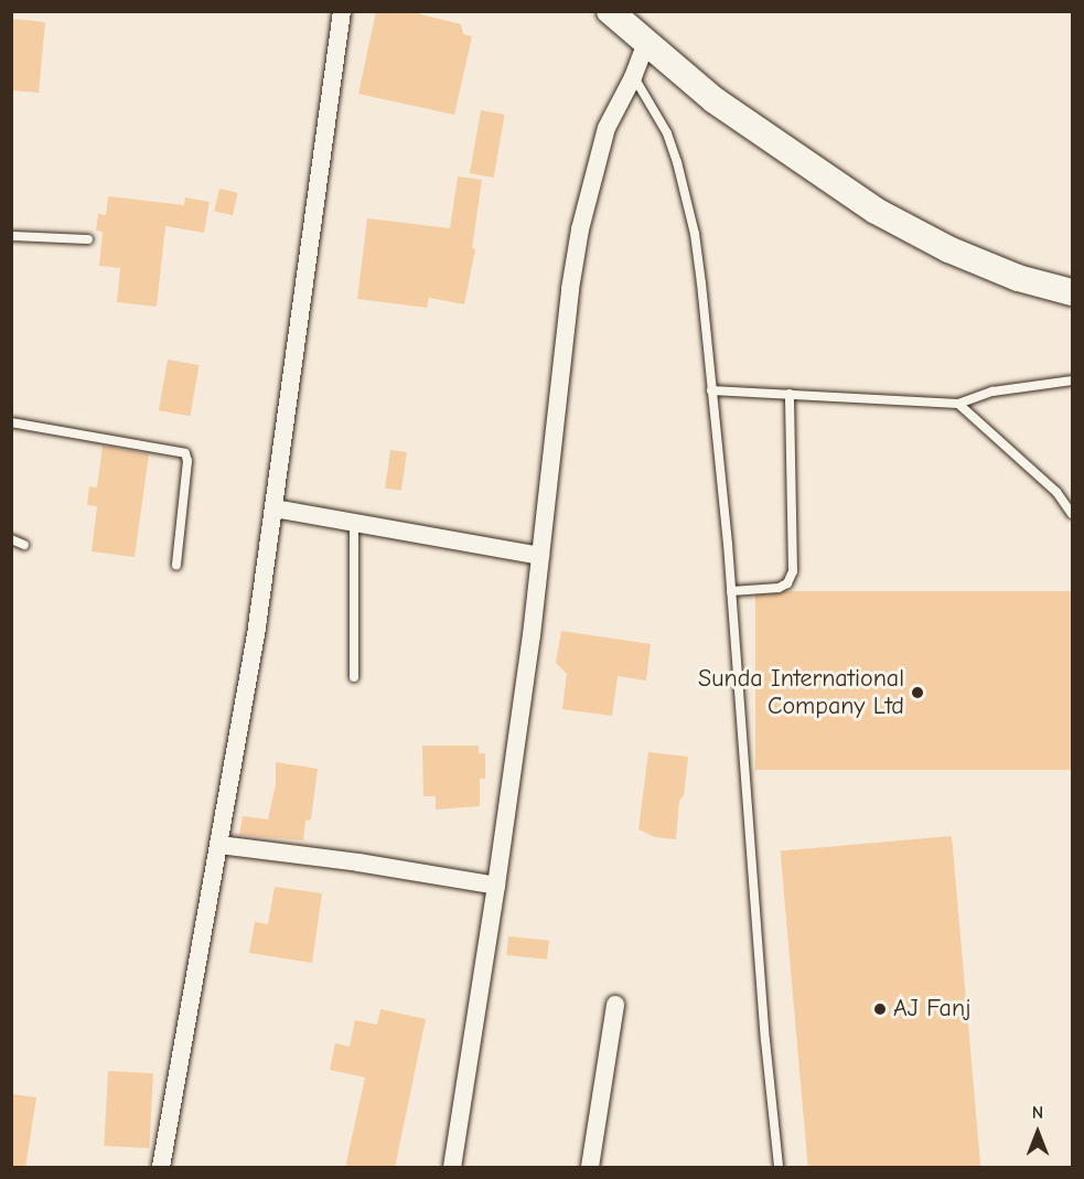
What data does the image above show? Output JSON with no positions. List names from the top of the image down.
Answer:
{
  "places": ["Sunda International Company Ltd", "AJ Fanj"],
  "north": "top"
}
